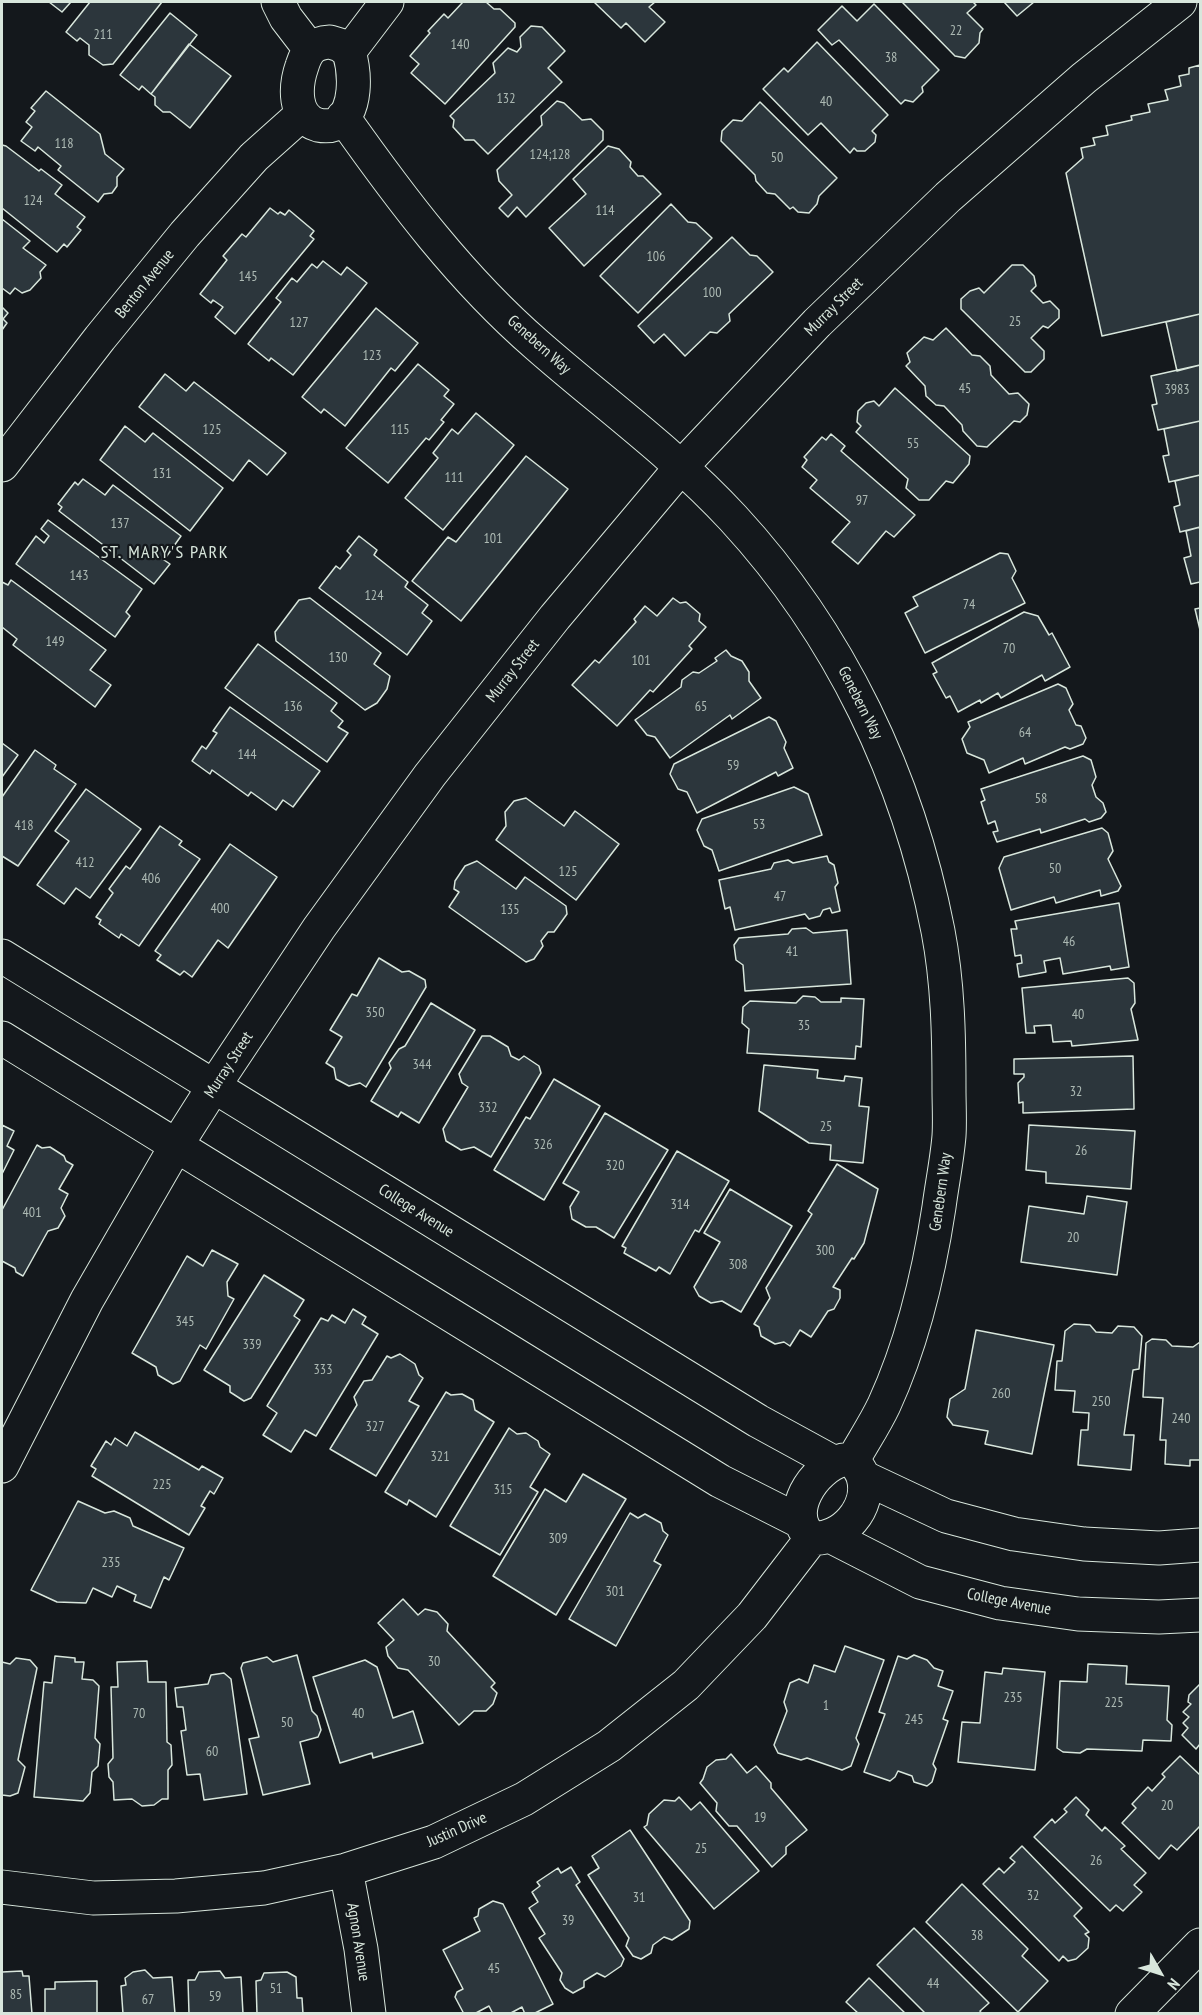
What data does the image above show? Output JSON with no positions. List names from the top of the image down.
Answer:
{
  "streets": {
    "street": [
      "Benton Avenue",
      "Murray Street",
      "Genebern Way",
      "College Avenue",
      "Justin Drive",
      "Agnon Avenue"
    ]
  },
  "crossings": [
    ["Benton Avenue", "Genebern Way"],
    ["Murray Street", "Genebern Way"],
    ["Murray Street", "College Avenue"],
    ["Genebern Way", "College Avenue"],
    ["Genebern Way", "Justin Drive"],
    ["College Avenue", "Justin Drive"],
    ["Justin Drive", "Agnon Avenue"]
  ],
  "districts": ["ST. MARY'S PARK"],
  "house_numbers": [
    "22",
    "211",
    "140",
    "38",
    "132",
    "40",
    "118",
    "124;128",
    "50",
    "124",
    "114",
    "106",
    "145",
    "100",
    "25",
    "127",
    "123",
    "45",
    "3983",
    "125",
    "115",
    "55",
    "131",
    "111",
    "97",
    "137",
    "101",
    "143",
    "124",
    "74",
    "149",
    "70",
    "130",
    "101",
    "136",
    "65",
    "64",
    "144",
    "59",
    "58",
    "53",
    "418",
    "412",
    "50",
    "125",
    "406",
    "47",
    "400",
    "135",
    "46",
    "41",
    "350",
    "40",
    "35",
    "344",
    "32",
    "332",
    "25",
    "326",
    "26",
    "320",
    "314",
    "401",
    "20",
    "300",
    "308",
    "345",
    "339",
    "333",
    "260",
    "250",
    "240",
    "327",
    "321",
    "225",
    "315",
    "309",
    "235",
    "301",
    "30",
    "235",
    "225",
    "1",
    "70",
    "40",
    "245",
    "50",
    "60",
    "20",
    "19",
    "25",
    "26",
    "32",
    "31",
    "39",
    "38",
    "45",
    "44",
    "51",
    "85",
    "59",
    "67"
  ],
  "north": "bottom right"
}
